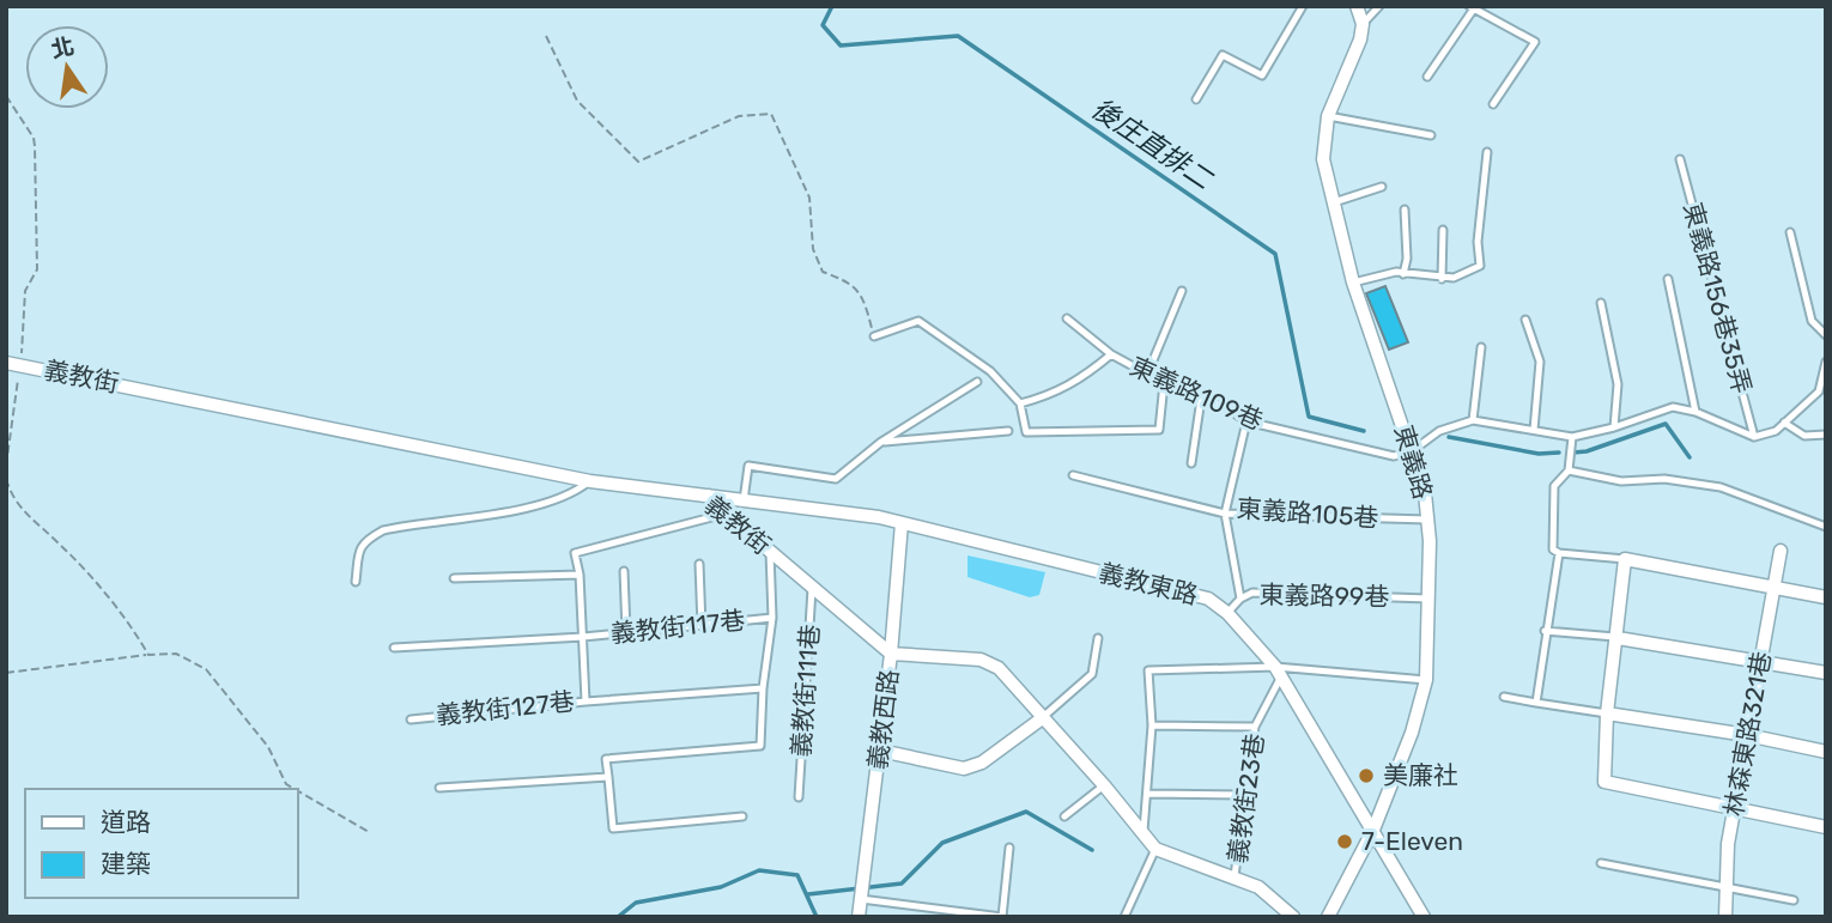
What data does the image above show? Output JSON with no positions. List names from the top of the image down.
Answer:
{
  "streets": {
    "street": [
      "義教街",
      "東義路",
      "義教東路",
      "義教西路",
      "林森東路321巷"
    ],
    "lane": [
      "東義路156巷35弄",
      "東義路109巷",
      "東義路105巷",
      "東義路99巷",
      "義教街117巷",
      "義教街111巷",
      "義教街127巷",
      "義教街23巷"
    ]
  },
  "crossings": [
    ["義教街", "義教東路"],
    ["義教街", "義教街117巷"],
    ["義教街", "義教街111巷"],
    ["義教街", "義教街127巷"],
    ["義教街", "義教西路"],
    ["東義路109巷", "東義路"],
    ["東義路109巷", "東義路105巷"],
    ["東義路", "東義路105巷"],
    ["東義路", "義教東路"],
    ["東義路", "東義路99巷"],
    ["義教東路", "東義路99巷"],
    ["義教東路", "義教西路"],
    ["義教東路", "義教街23巷"],
    ["義教街117巷", "義教街127巷"]
  ],
  "water": ["後庄直排二"],
  "places": ["美廉社", "7-Eleven"],
  "legend": ["道路", "建築"],
  "north": "top"
}
